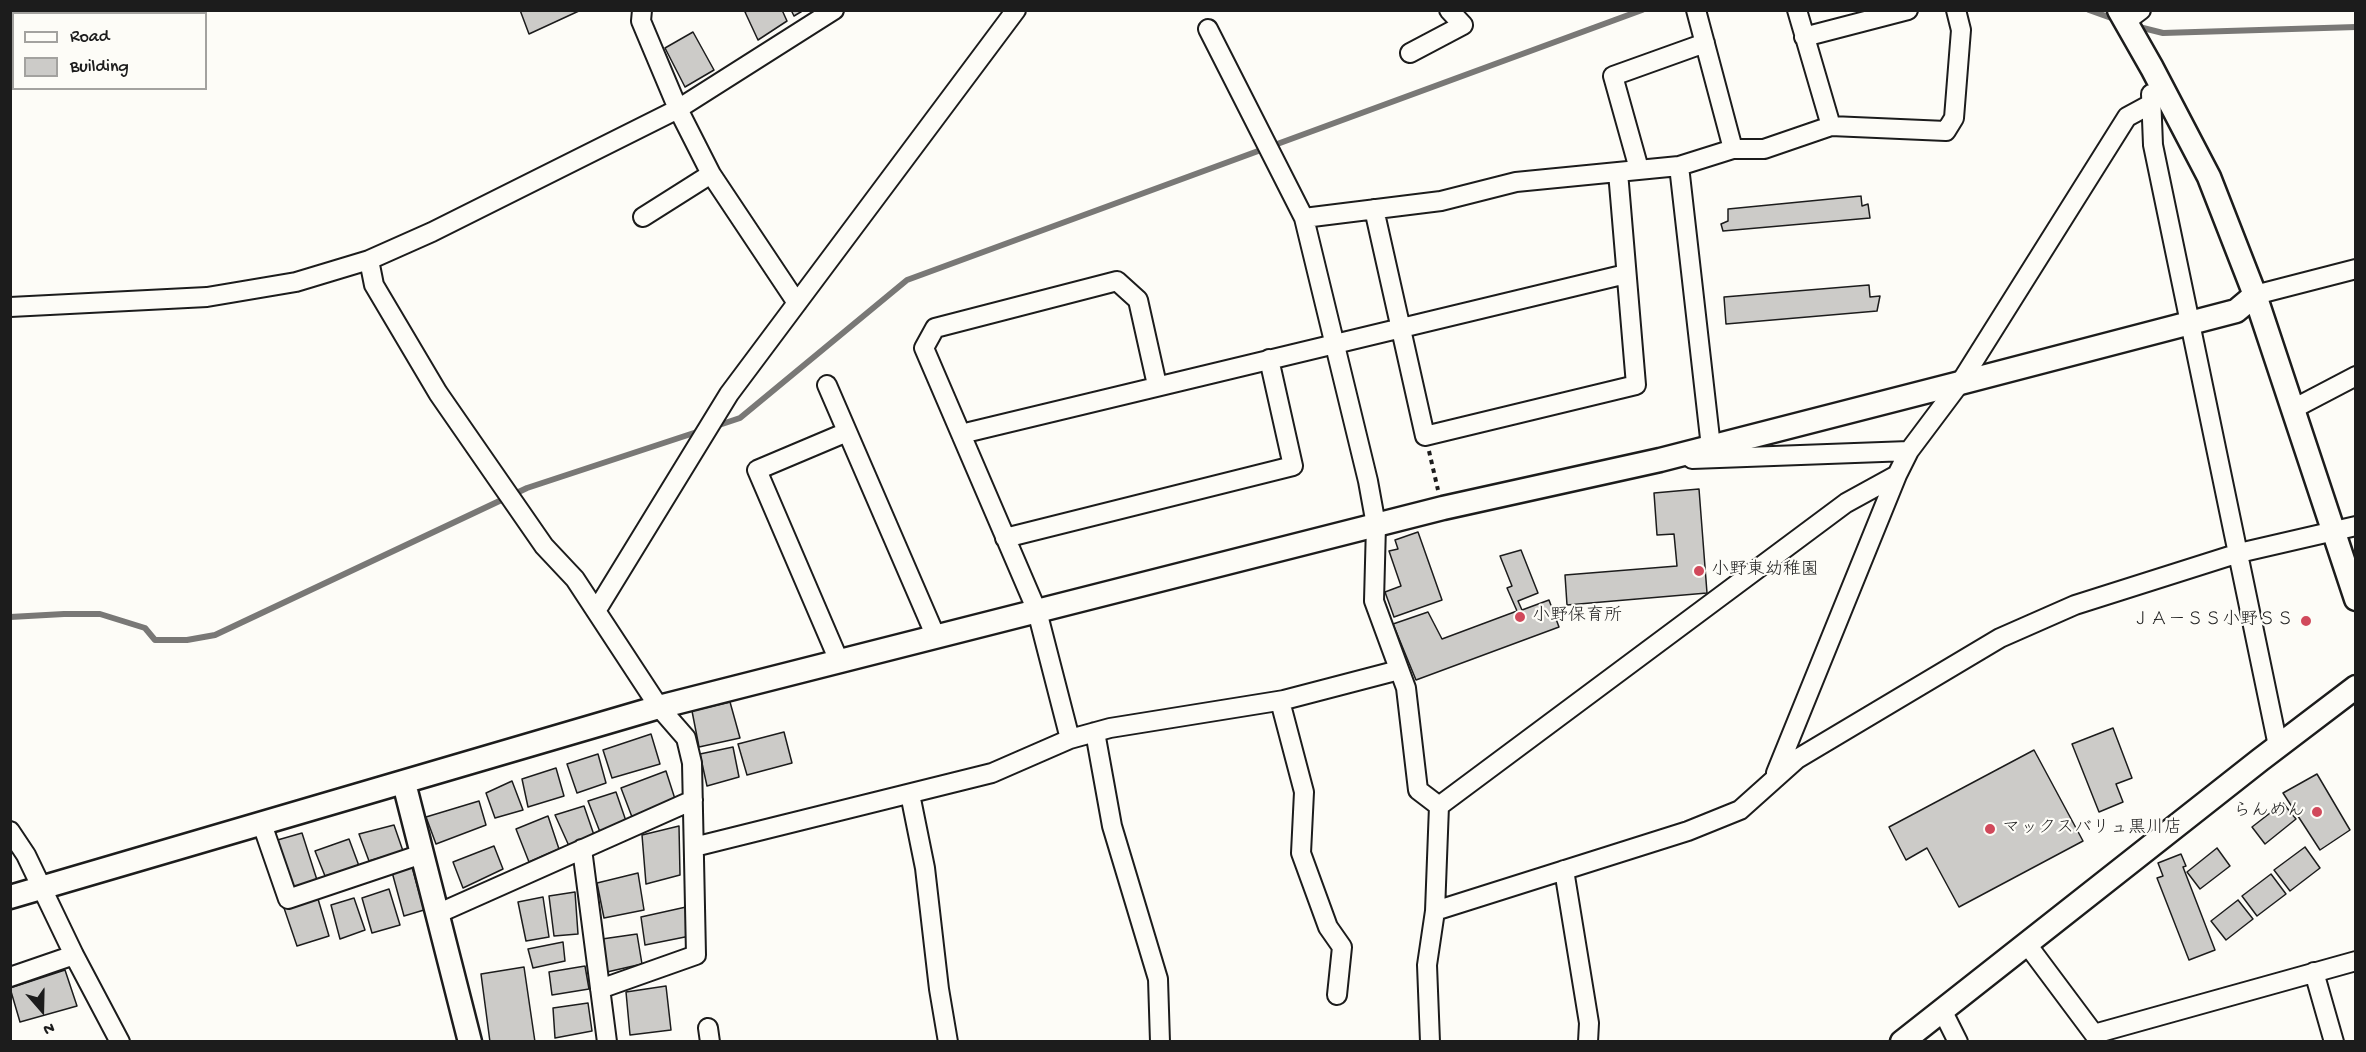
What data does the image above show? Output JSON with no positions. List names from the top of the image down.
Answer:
{
  "places": [
    "小野東幼稚園",
    "小野保育所",
    "ＪＡ－ＳＳ小野ＳＳ",
    "らんめん",
    "マックスバリュ黒川店"
  ],
  "legend": ["Road", "Building"],
  "north": "bottom"
}
